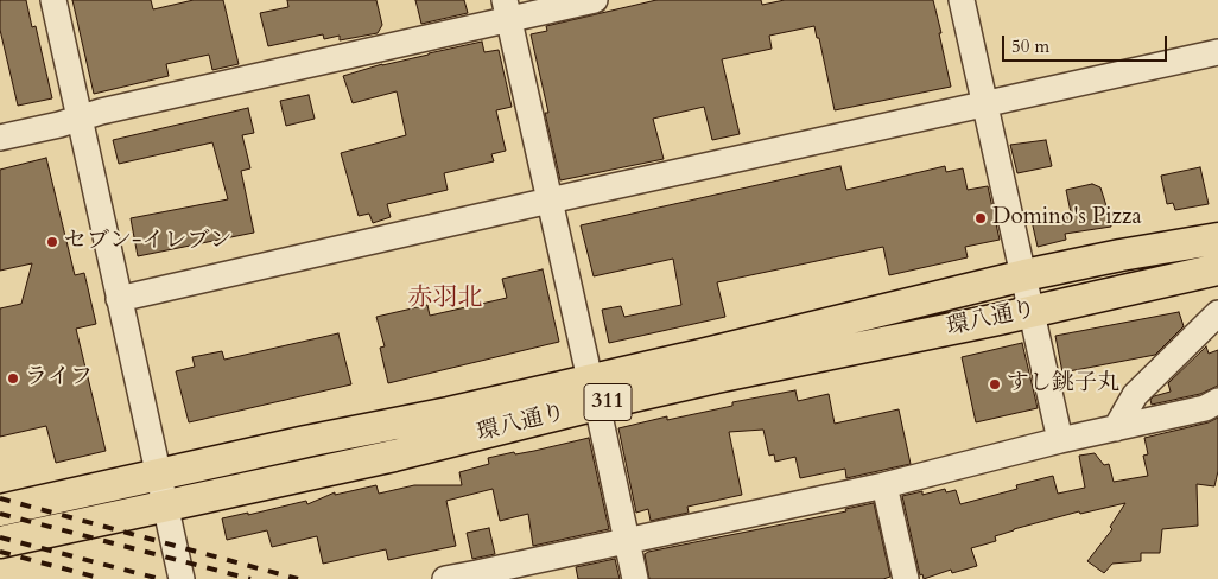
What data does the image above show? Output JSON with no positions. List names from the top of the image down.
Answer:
{
  "streets": {
    "main road": ["環八通り", "311"]
  },
  "districts": ["赤羽北"],
  "places": [
    "Domino's Pizza",
    "セブン-イレブン",
    "ライフ",
    "すし銚子丸"
  ],
  "scale_bar": "50 m"
}
